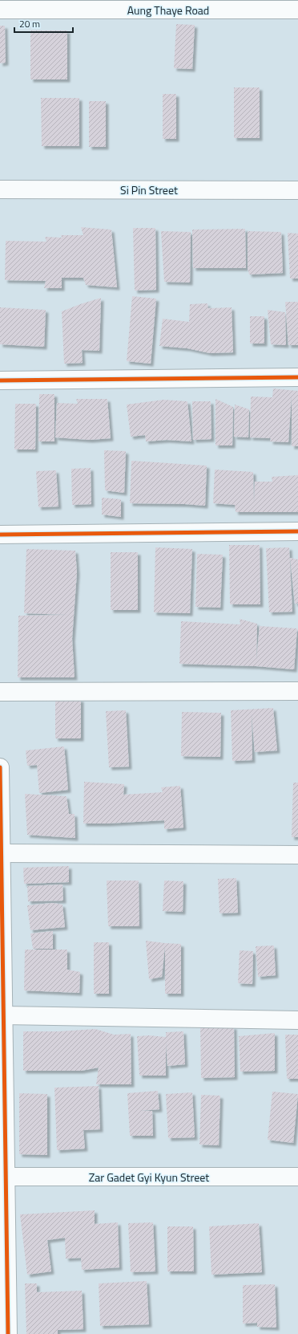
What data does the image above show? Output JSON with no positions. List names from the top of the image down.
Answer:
{
  "streets": {
    "street": ["Aung Thaye Road", "Si Pin Street", "Zar Gadet Gyi Kyun Street"]
  },
  "scale_bar": "20 m"
}
